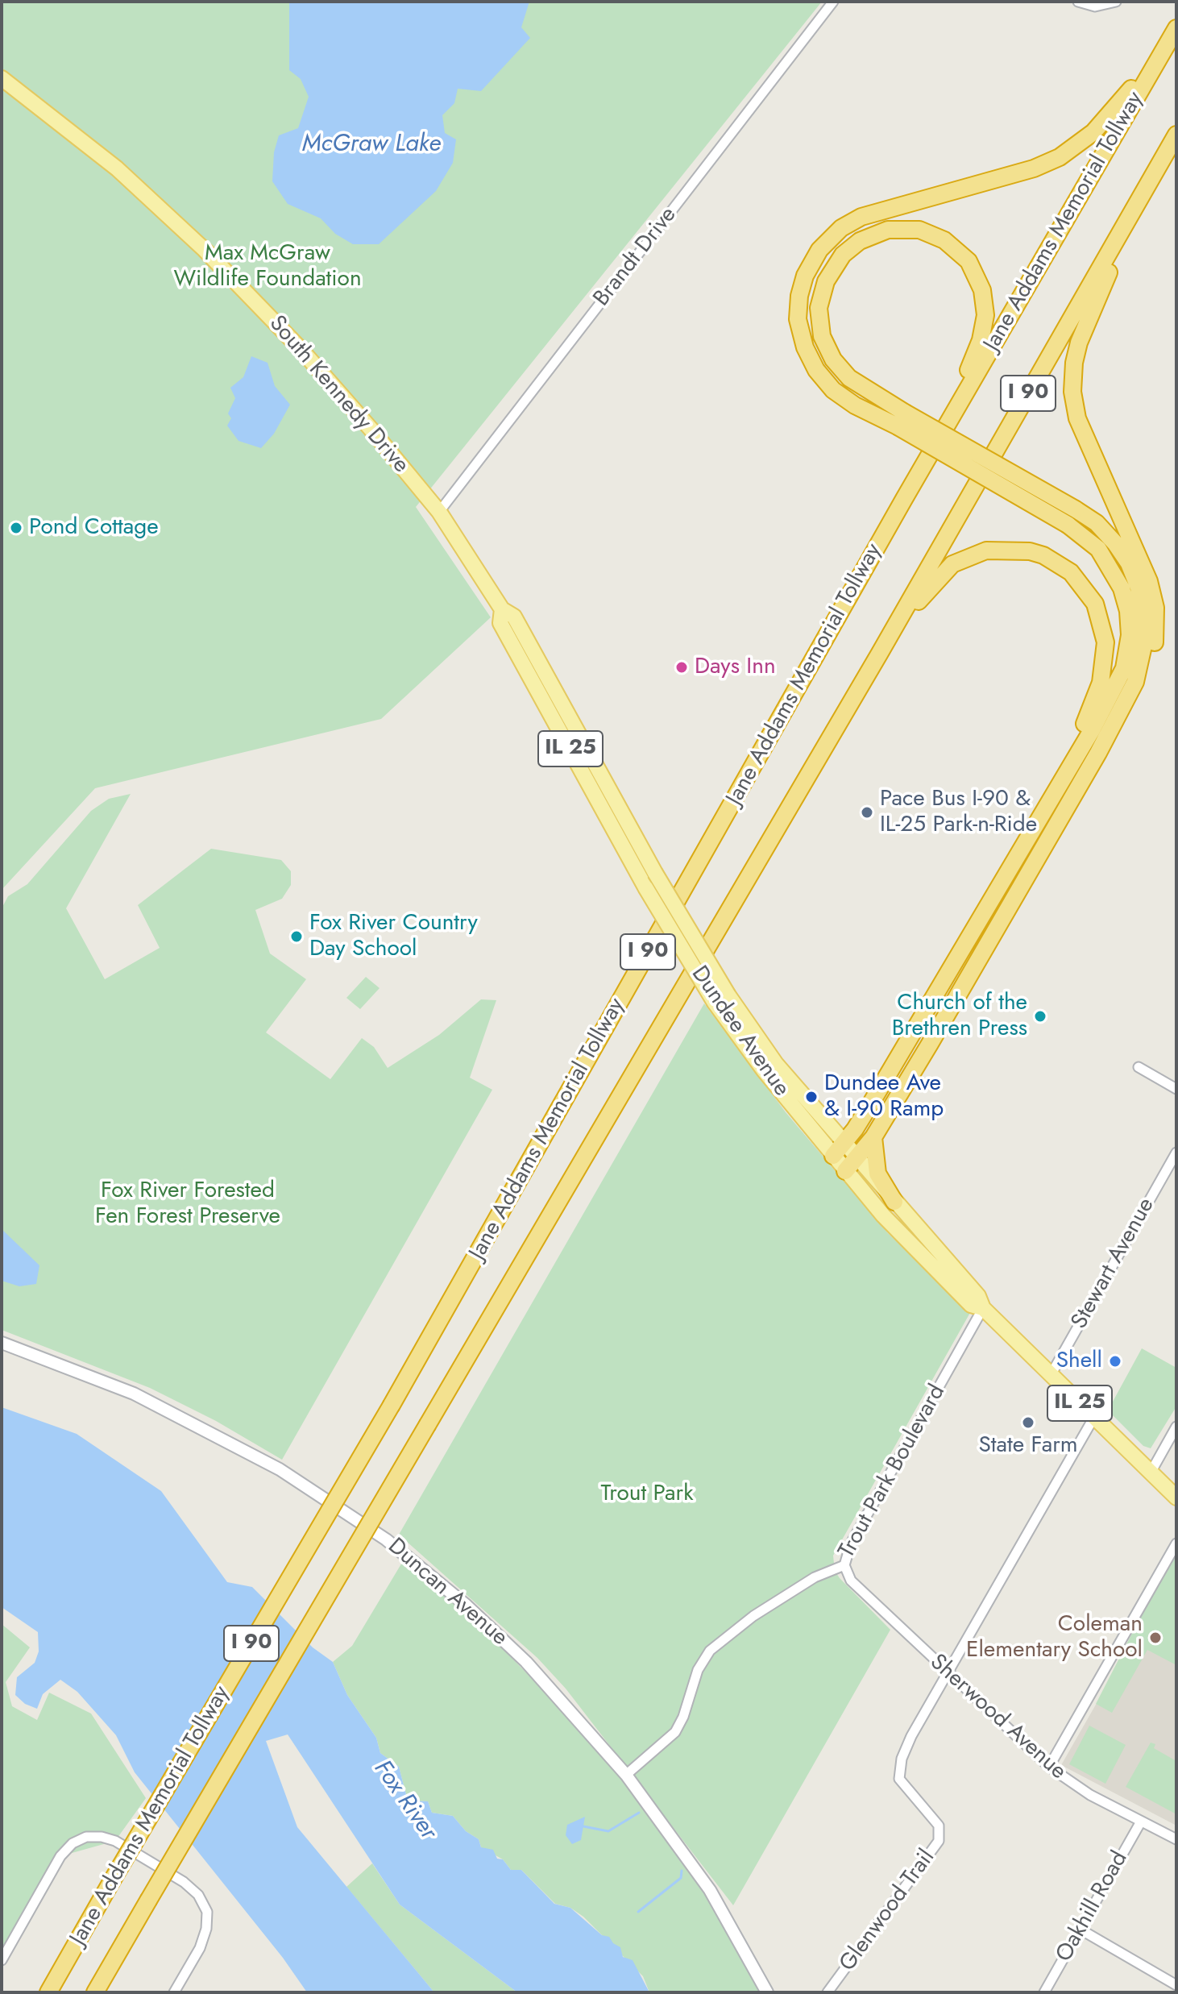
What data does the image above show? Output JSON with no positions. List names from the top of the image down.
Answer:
{
  "streets": {
    "highway": ["Jane Addams Memorial Tollway", "I 90"],
    "main road": ["South Kennedy Drive", "IL 25", "Dundee Avenue"],
    "street": [
      "Brandt Drive",
      "Stewart Avenue",
      "Trout Park Boulevard",
      "Duncan Avenue",
      "Sherwood Avenue",
      "Oakhill Road",
      "Glenwood Trail"
    ]
  },
  "crossings": [
    ["Brandt Drive", "South Kennedy Drive"],
    ["Brandt Drive", "Dundee Avenue"],
    ["South Kennedy Drive", "Dundee Avenue"],
    ["Dundee Avenue", "Stewart Avenue"],
    ["Dundee Avenue", "Trout Park Boulevard"],
    ["Trout Park Boulevard", "Duncan Avenue"],
    ["Trout Park Boulevard", "Sherwood Avenue"],
    ["Sherwood Avenue", "Oakhill Road"],
    ["Sherwood Avenue", "Glenwood Trail"]
  ],
  "water": ["McGraw Lake", "Fox River"],
  "parks": ["Max McGraw Wildlife Foundation", "Fox River Forested Fen Forest Preserve", "Trout Park"],
  "places": [
    "Pond Cottage",
    "Days Inn",
    "Pace Bus I-90 & IL-25 Park-n-Ride",
    "Fox River Country Day School",
    "Church of the Brethren Press",
    "Dundee Ave & I-90 Ramp",
    "Shell",
    "State Farm",
    "Coleman Elementary School"
  ]
}
